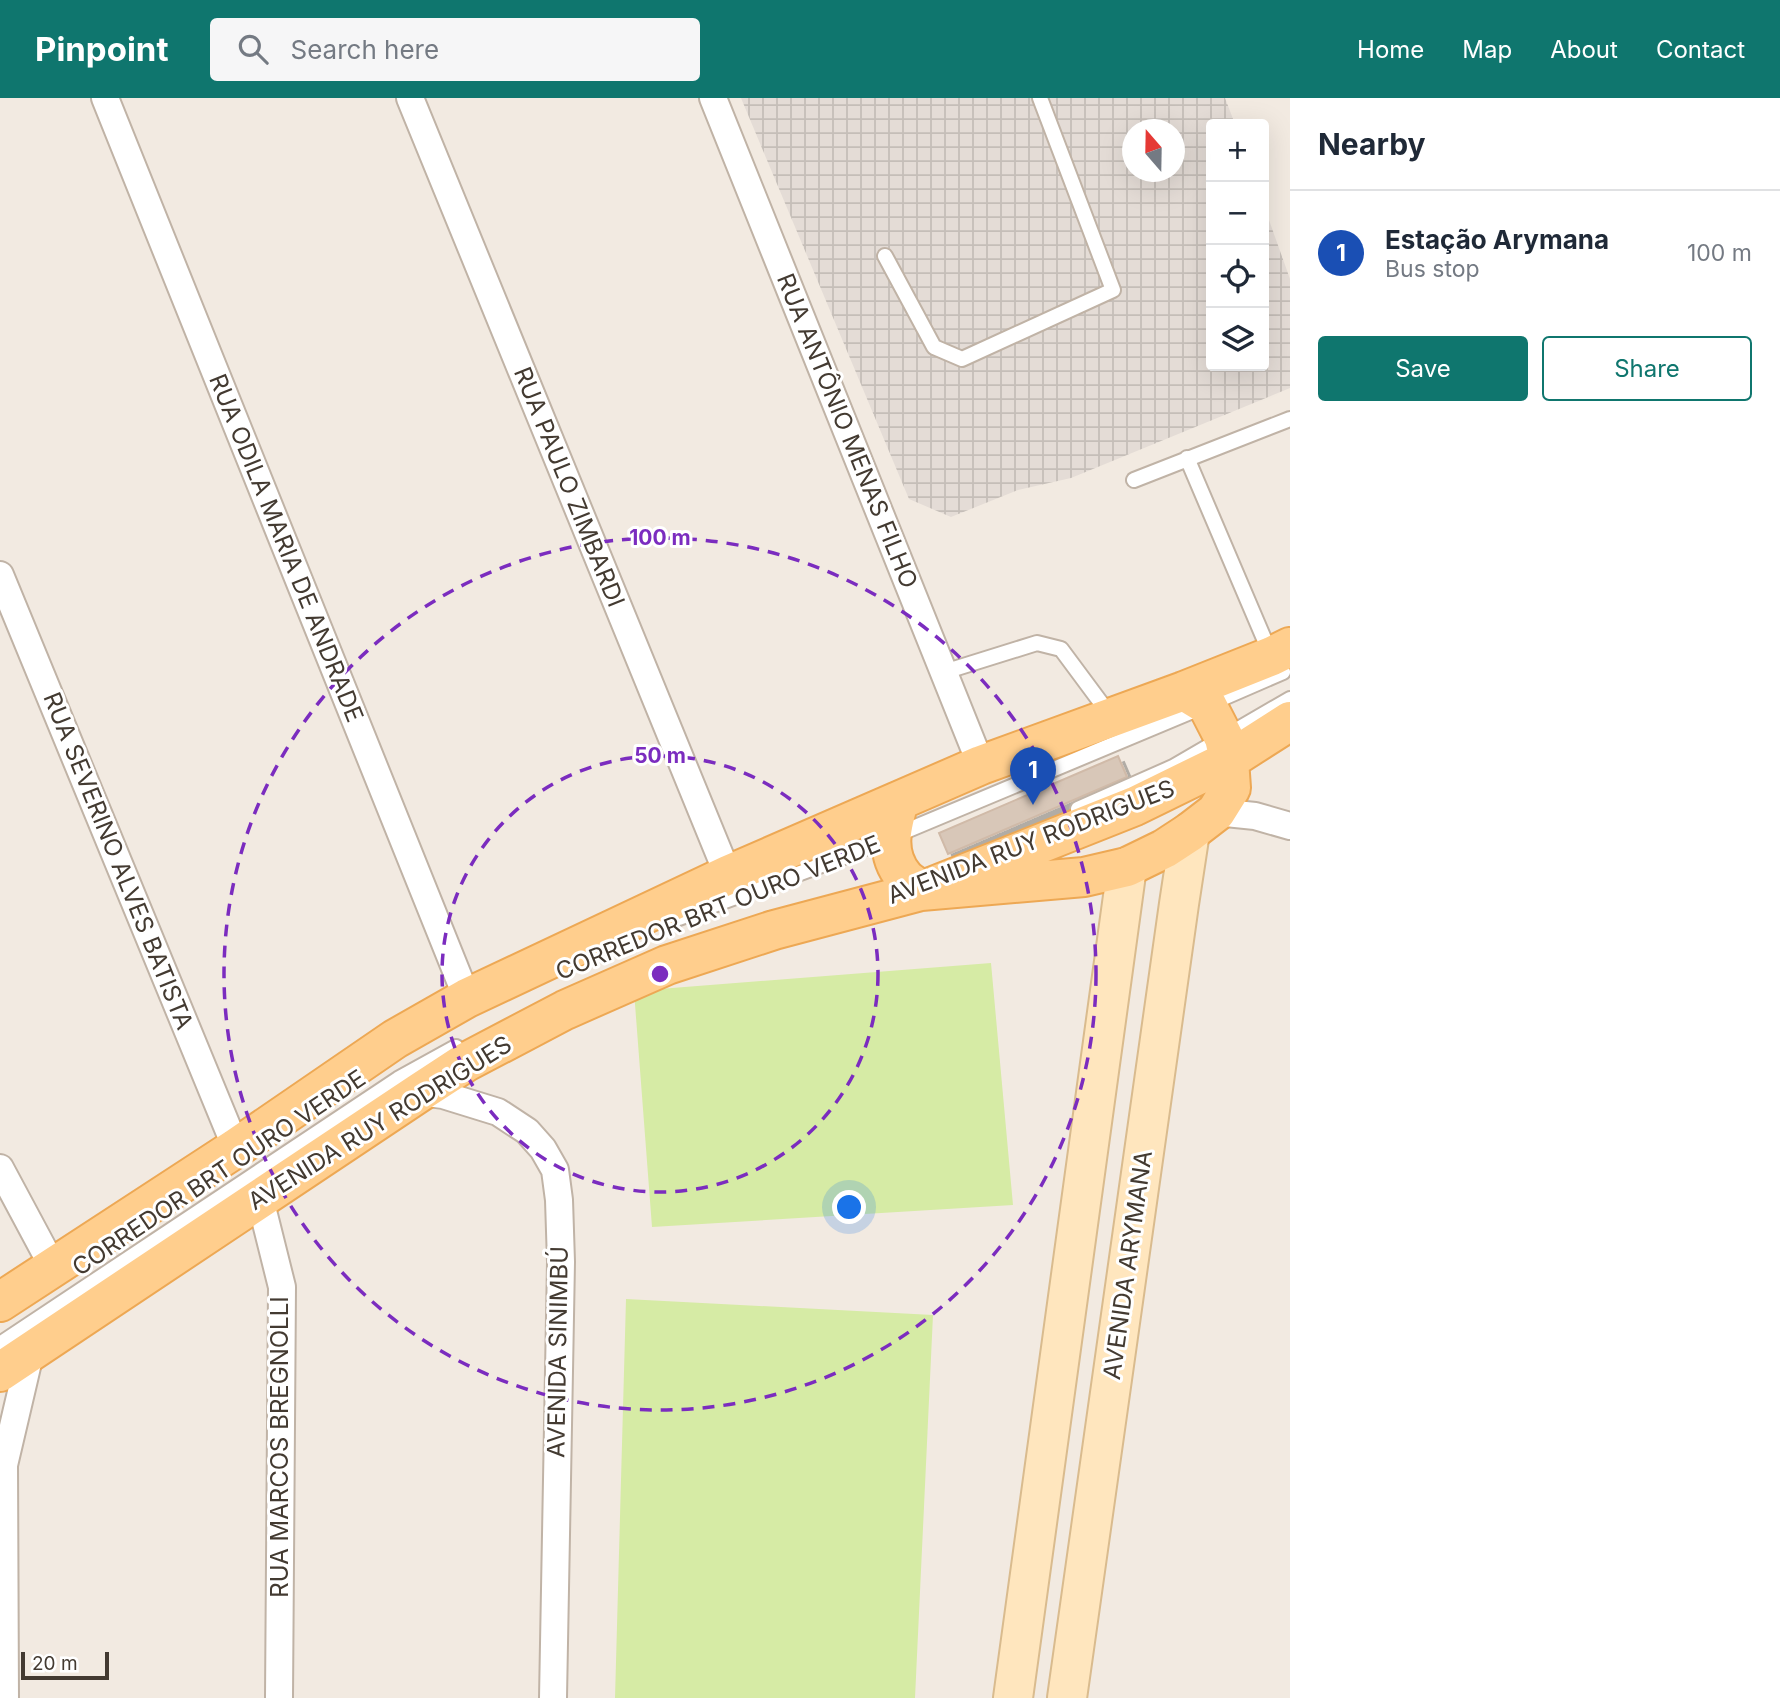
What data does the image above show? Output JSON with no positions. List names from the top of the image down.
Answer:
{
  "streets": {
    "main road": ["AVENIDA RUY RODRIGUES", "AVENIDA ARYMANA"],
    "street": [
      "RUA ANTÔNIO MENAS FILHO",
      "RUA PAULO ZIMBARDI",
      "RUA ODILA MARIA DE ANDRADE",
      "RUA SEVERINO ALVES BATISTA",
      "AVENIDA SINIMBÚ",
      "RUA MARCOS BREGNOLLI"
    ],
    "lane": ["CORREDOR BRT OURO VERDE"]
  },
  "crossings": [
    ["RUA ANTÔNIO MENAS FILHO", "AVENIDA RUY RODRIGUES"],
    ["RUA PAULO ZIMBARDI", "AVENIDA RUY RODRIGUES"],
    ["RUA ODILA MARIA DE ANDRADE", "AVENIDA RUY RODRIGUES"],
    ["AVENIDA RUY RODRIGUES", "RUA SEVERINO ALVES BATISTA"],
    ["AVENIDA RUY RODRIGUES", "CORREDOR BRT OURO VERDE"],
    ["AVENIDA RUY RODRIGUES", "AVENIDA SINIMBÚ"],
    ["AVENIDA RUY RODRIGUES", "RUA MARCOS BREGNOLLI"],
    ["RUA SEVERINO ALVES BATISTA", "CORREDOR BRT OURO VERDE"],
    ["RUA SEVERINO ALVES BATISTA", "RUA MARCOS BREGNOLLI"],
    ["CORREDOR BRT OURO VERDE", "RUA MARCOS BREGNOLLI"]
  ],
  "scale_bar": "20 m",
  "north": "top",
  "page": {
    "header": "Pinpoint",
    "search": "Search here",
    "nav": [
      "Home",
      "Map",
      "About",
      "Contact"
    ],
    "heading": "Nearby",
    "map_buttons": ["+", "−"],
    "list": [
      {
        "mark": "1",
        "name": "Estação Arymana",
        "note": "Bus stop",
        "value": "100 m"
      }
    ],
    "buttons": ["Save", "Share"],
    "pins": "1",
    "scale": "20 m"
  },
  "rings": ["100 m", "50 m"]
}
